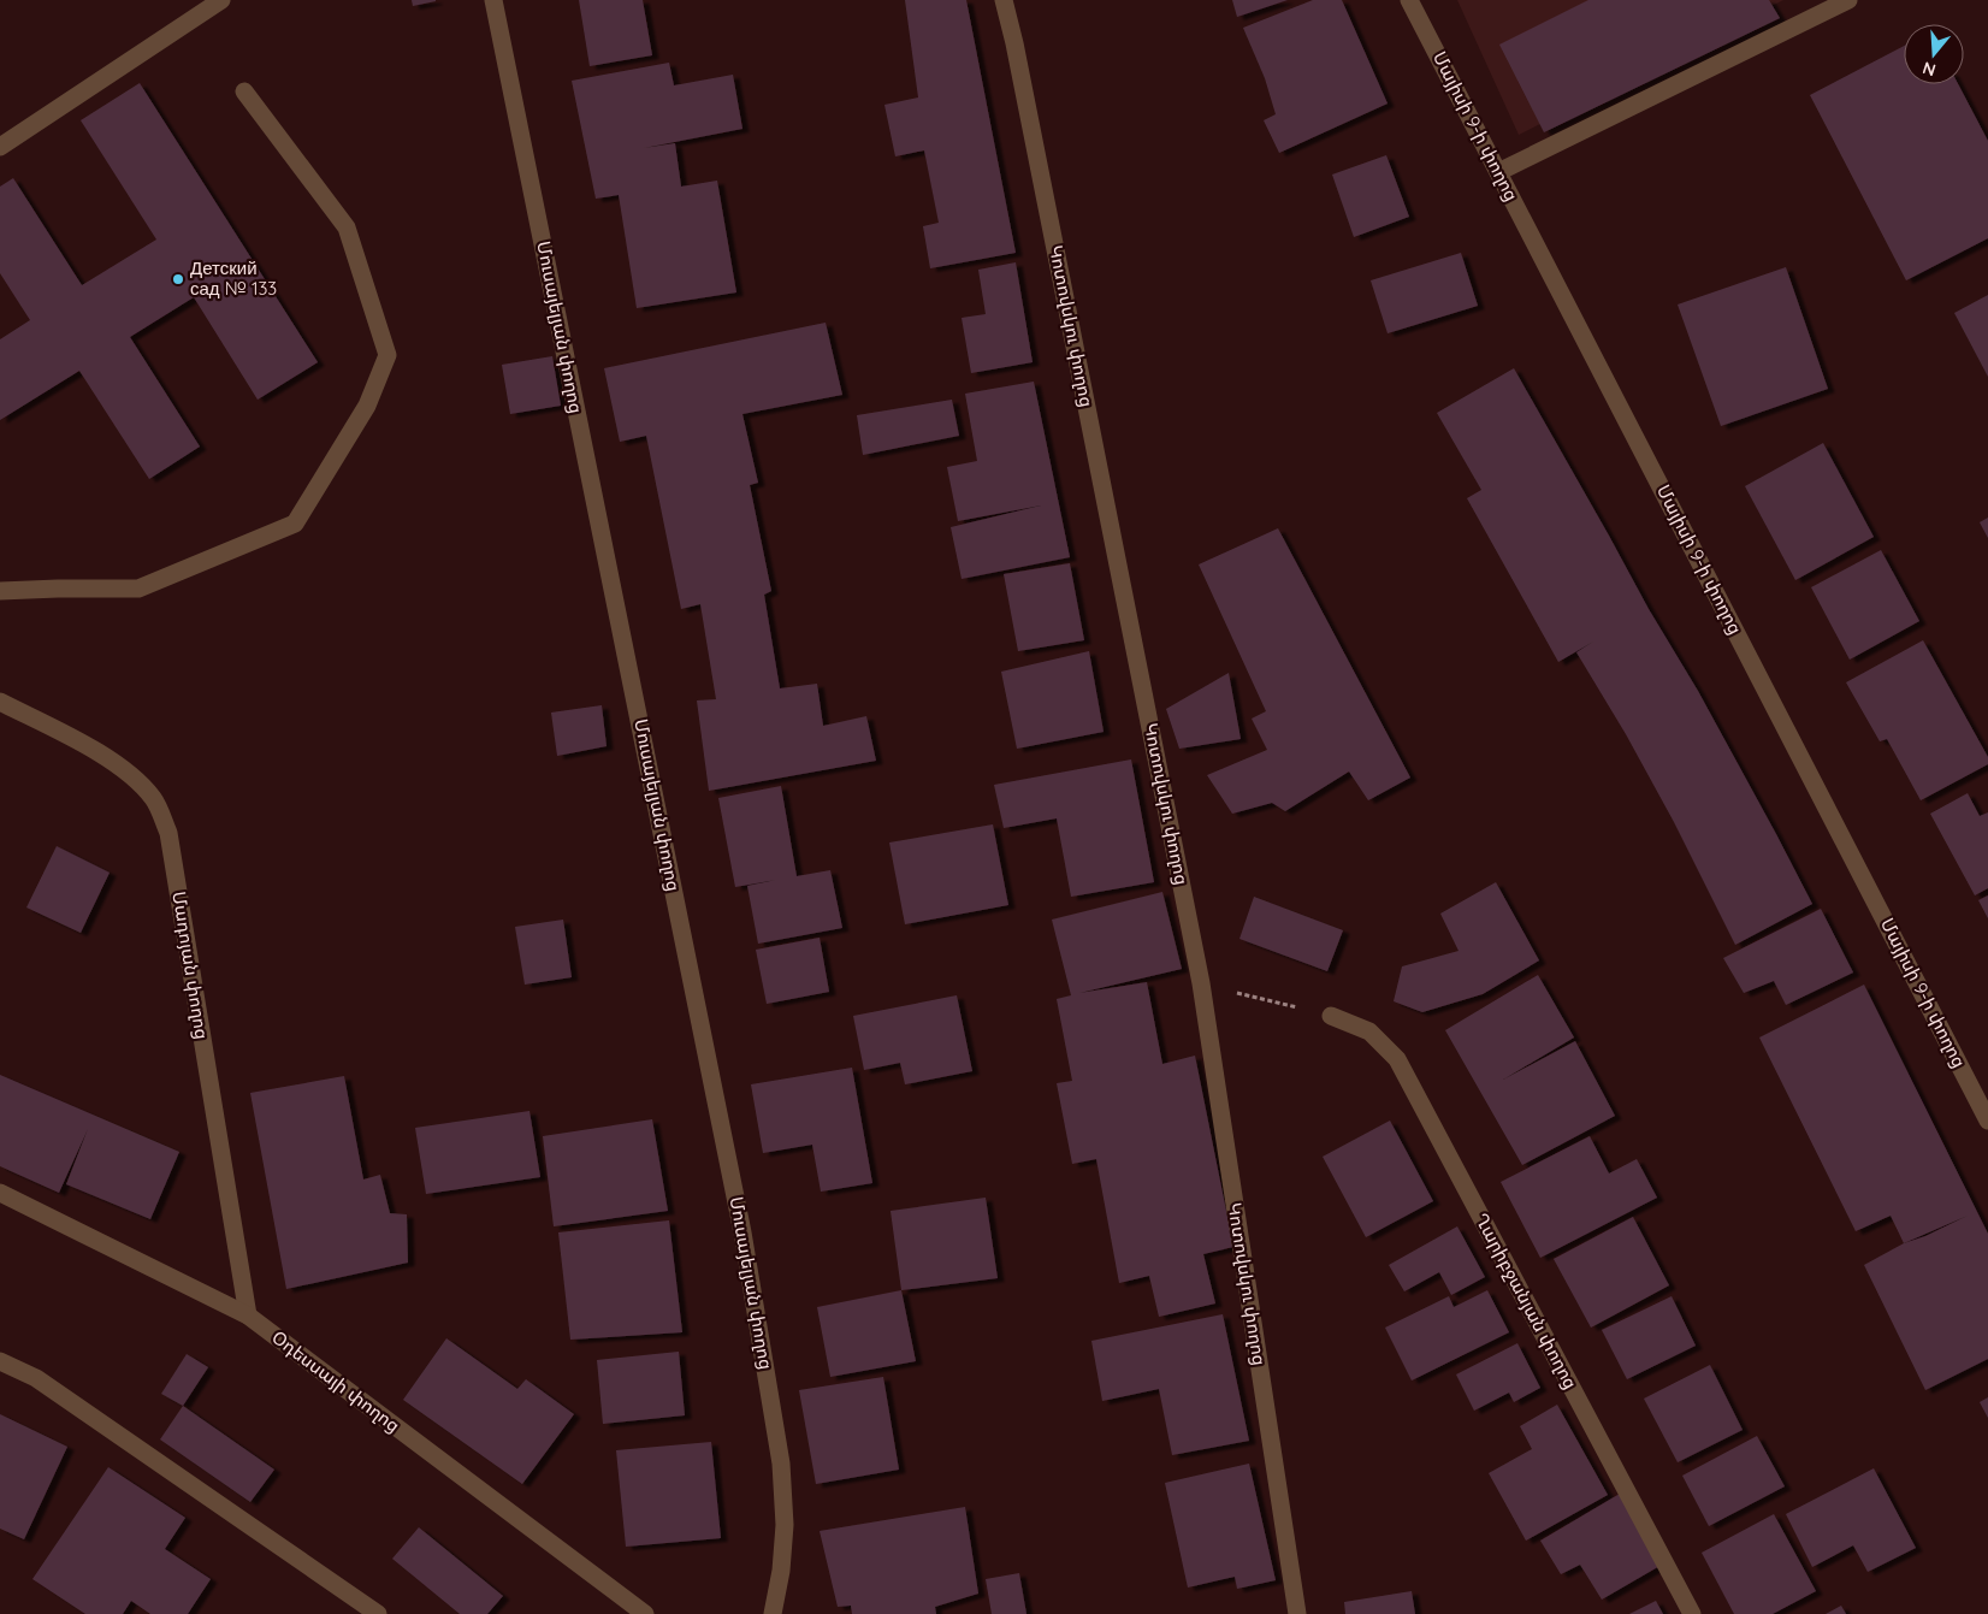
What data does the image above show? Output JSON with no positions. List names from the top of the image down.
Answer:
{
  "streets": {
    "street": [
      "Մայիսի 9-ի փողոց",
      "Կոտովսկու փողոց",
      "Մուսայելյան փողոց",
      "Մադոյան փողոց",
      "Ղարիբջանյան փողոց",
      "Օդեսսայի փողոց"
    ]
  },
  "crossings": [
    ["Մադոյան փողոց", "Օդեսսայի փողոց"]
  ],
  "places": ["Детский сад № 133"],
  "north": "bottom"
}
